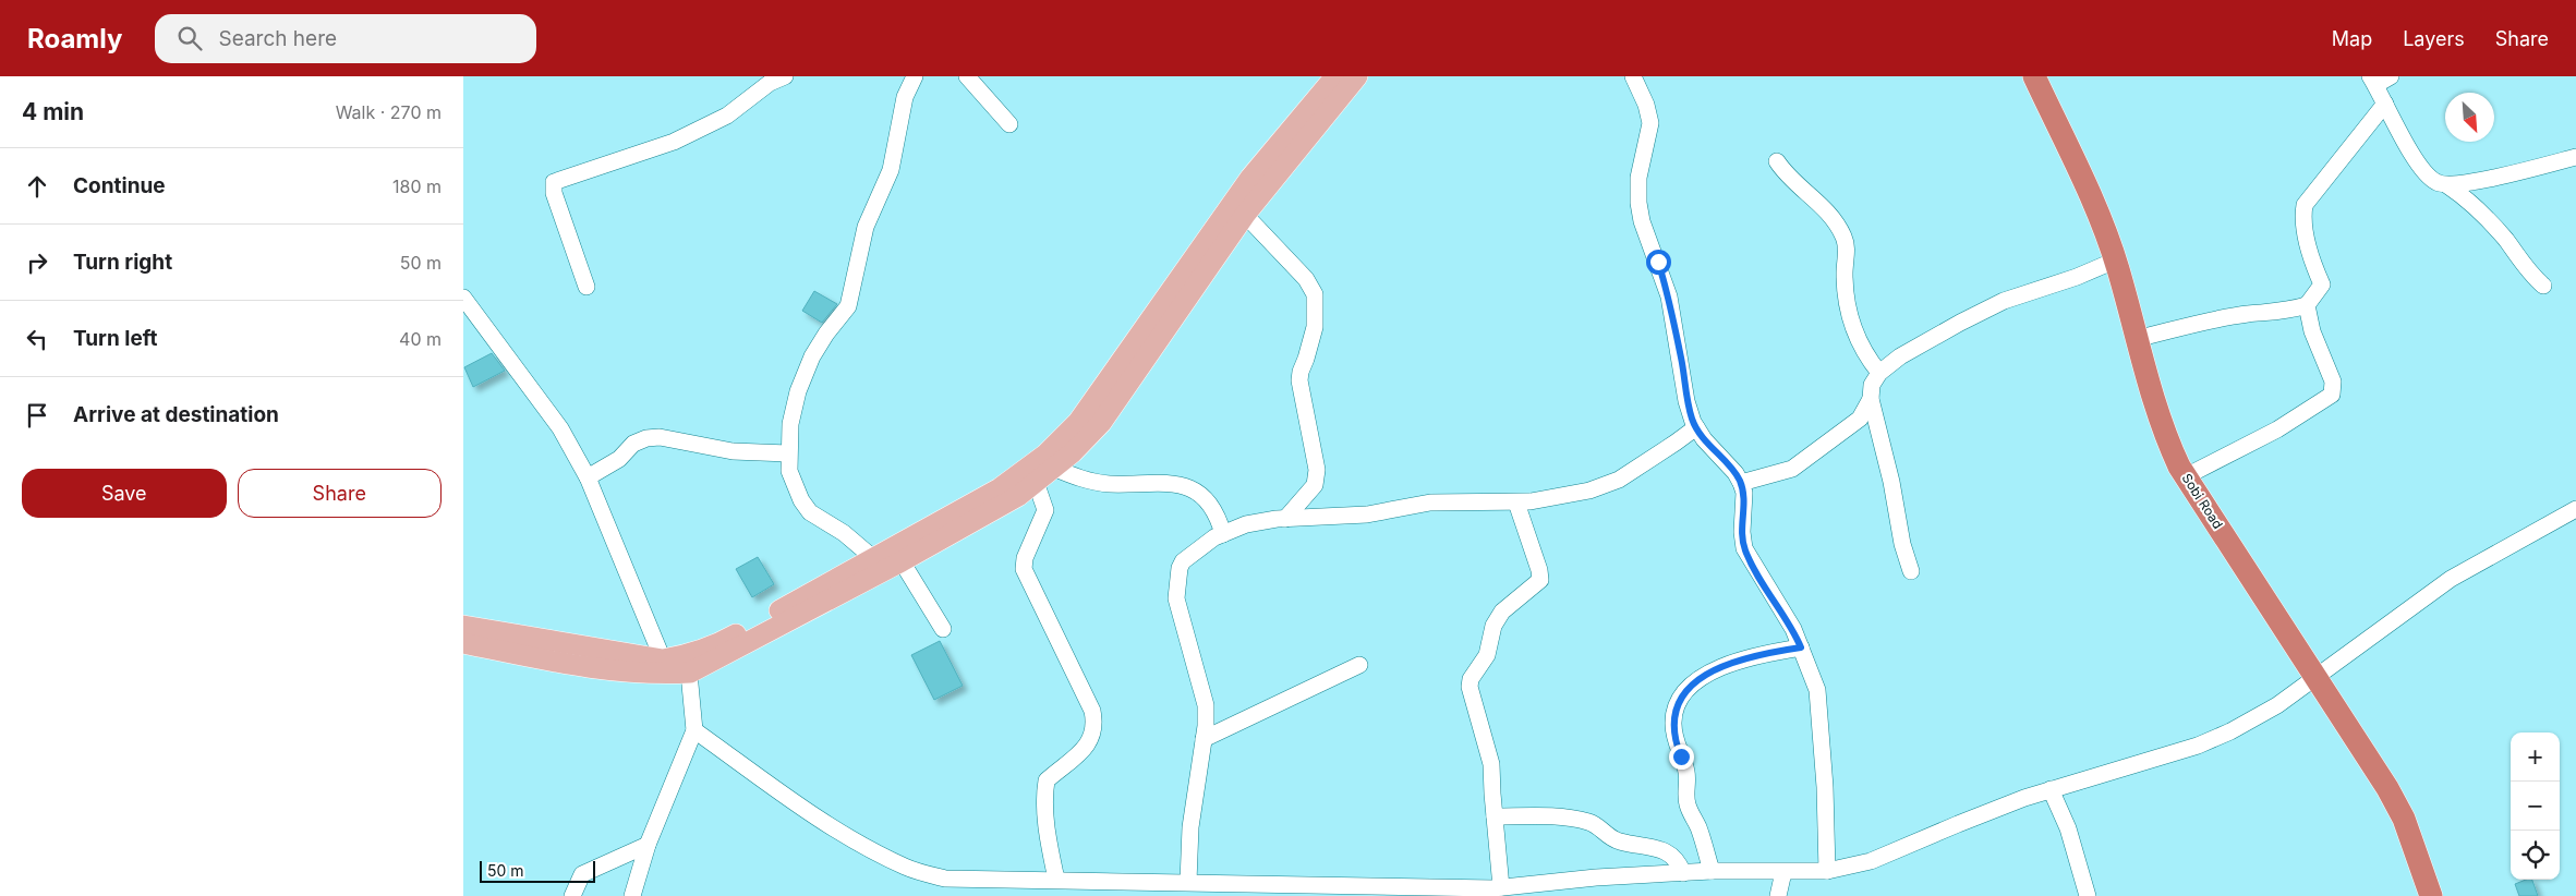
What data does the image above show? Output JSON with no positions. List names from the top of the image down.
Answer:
{
  "streets": {
    "highway": ["Sobi Road"]
  },
  "scale_bar": "50 m",
  "north": "bottom right",
  "page": {
    "header": "Roamly",
    "search": "Search here",
    "nav": ["Map", "Layers", "Share"],
    "heading": ["4 min", "Walk · 270 m"],
    "list": [
      ["Continue", "180 m"],
      ["Turn right", "50 m"],
      ["Turn left", "40 m"],
      "Arrive at destination"
    ],
    "buttons": ["Save", "Share"],
    "map_buttons": ["+", "−"],
    "scale": "50 m"
  }
}
